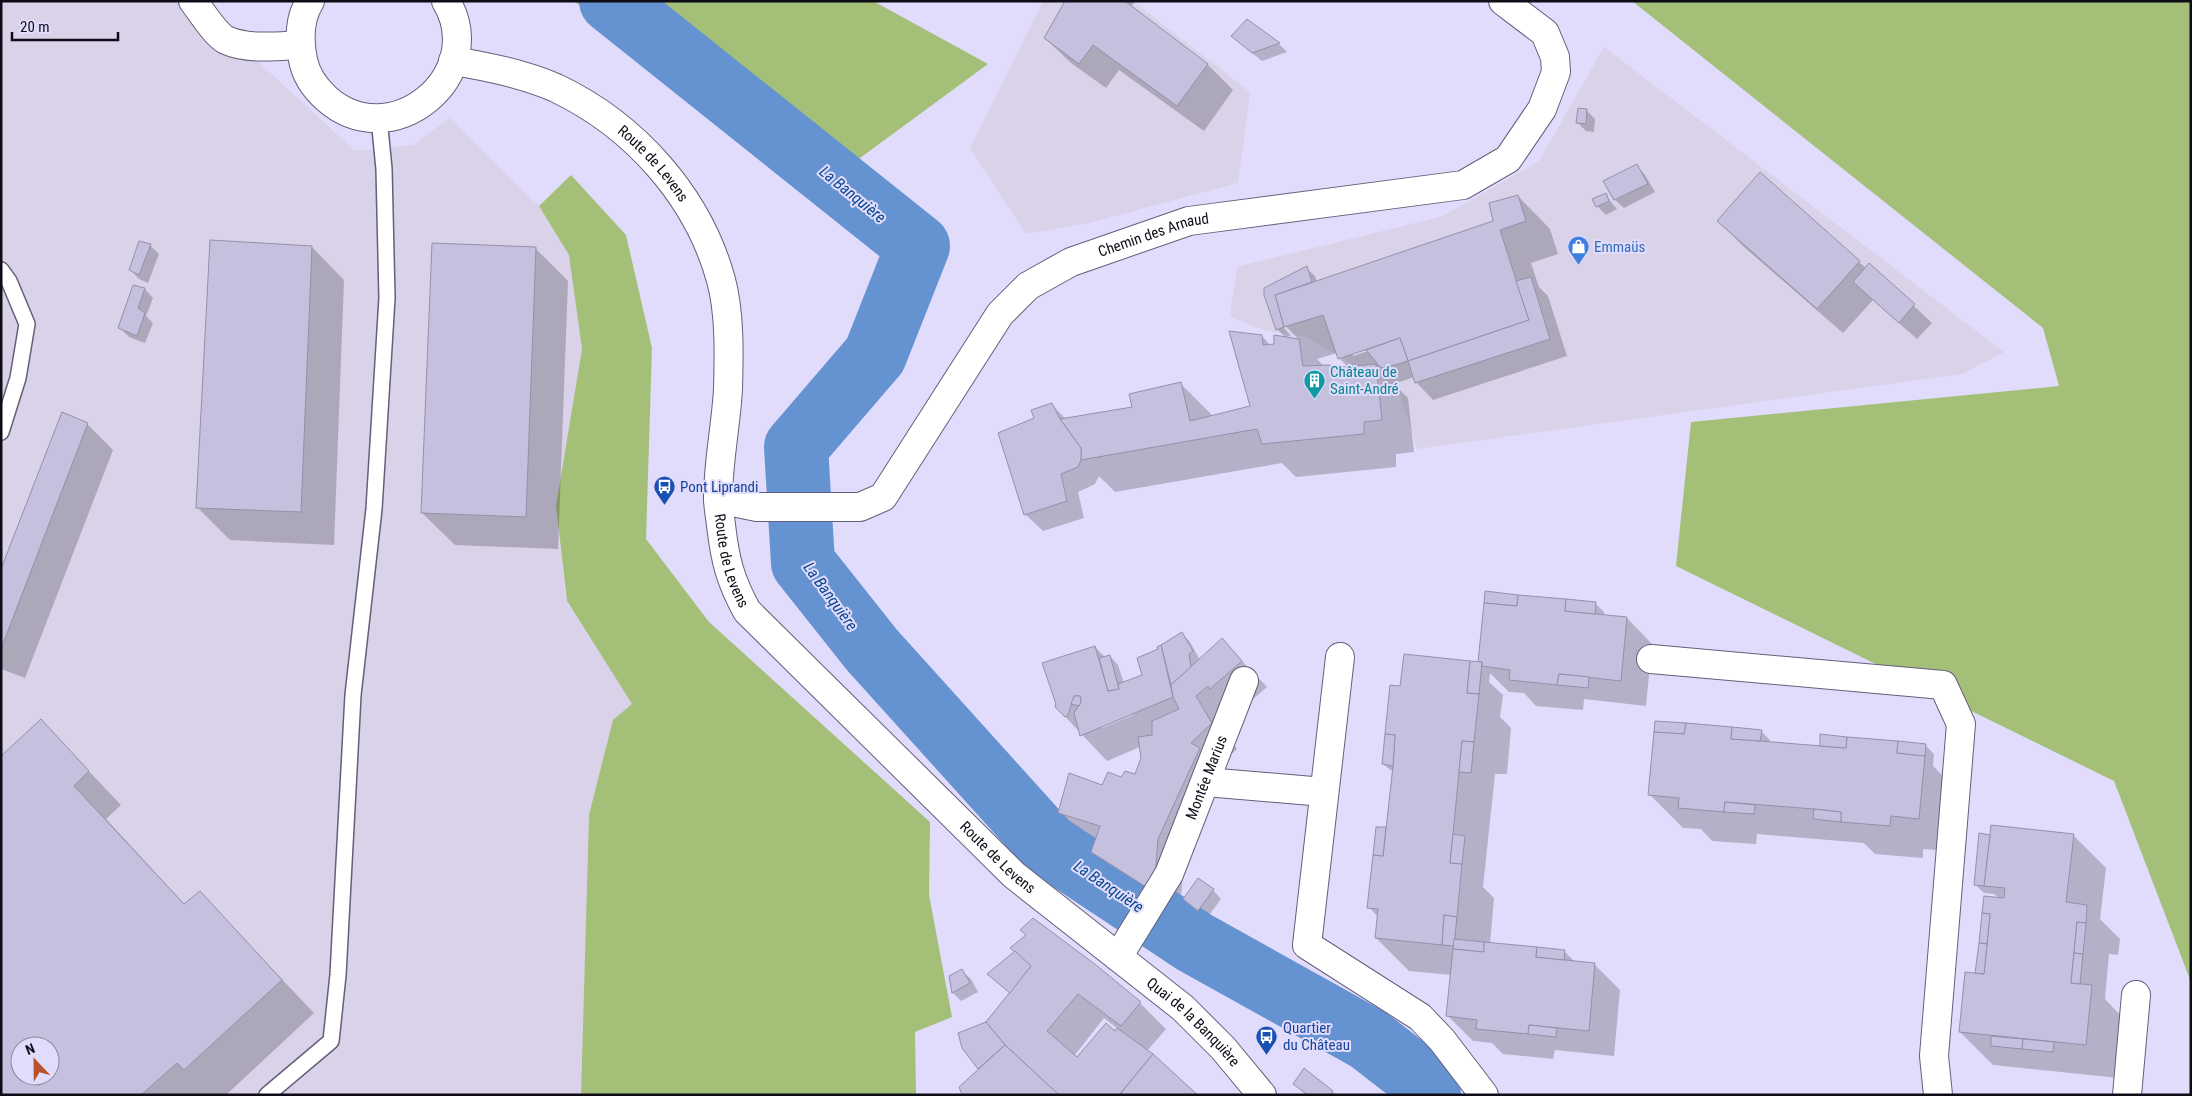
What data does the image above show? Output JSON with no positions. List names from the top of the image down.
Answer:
{
  "streets": {
    "street": [
      "Route de Levens",
      "Chemin des Arnaud",
      "Montée Marius",
      "Quai de la Banquière"
    ]
  },
  "crossings": [
    ["Route de Levens", "Chemin des Arnaud"],
    ["Route de Levens", "Montée Marius"],
    ["Route de Levens", "Quai de la Banquière"],
    ["Montée Marius", "Quai de la Banquière"]
  ],
  "water": ["La Banquière"],
  "places": {
    "shop": ["Emmaüs"],
    "building": ["Château de Saint-André"],
    "bus stop": ["Pont Liprandi", "Quartier du Château"]
  },
  "scale_bar": "20 m",
  "north": "top"
}
